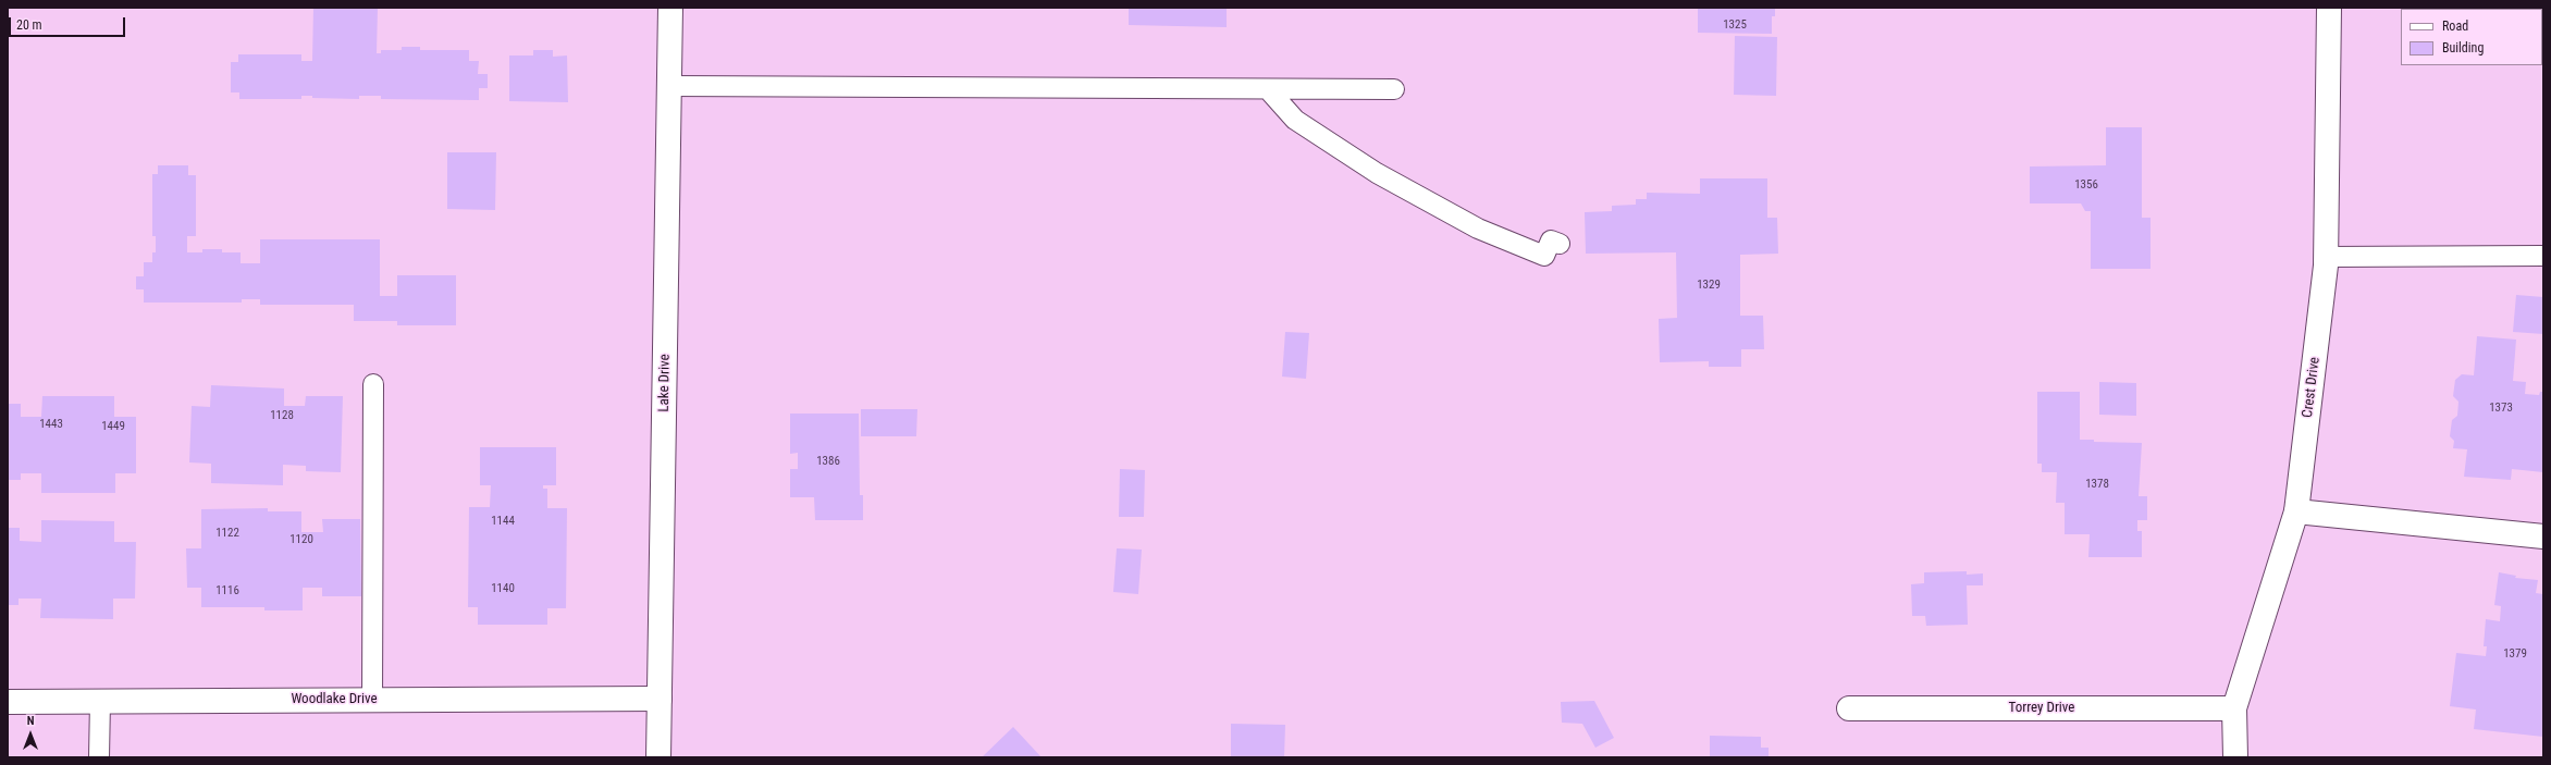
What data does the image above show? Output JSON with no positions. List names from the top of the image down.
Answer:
{
  "streets": {
    "street": [
      "Lake Drive",
      "Crest Drive",
      "Woodlake Drive",
      "Torrey Drive"
    ]
  },
  "crossings": [
    ["Lake Drive", "Woodlake Drive"],
    ["Crest Drive", "Torrey Drive"]
  ],
  "house_numbers": [
    "1325",
    "1356",
    "1329",
    "1373",
    "1128",
    "1443",
    "1449",
    "1386",
    "1378",
    "1144",
    "1122",
    "1120",
    "1140",
    "1116",
    "1379"
  ],
  "legend": ["Road", "Building"],
  "scale_bar": "20 m",
  "north": "top"
}
